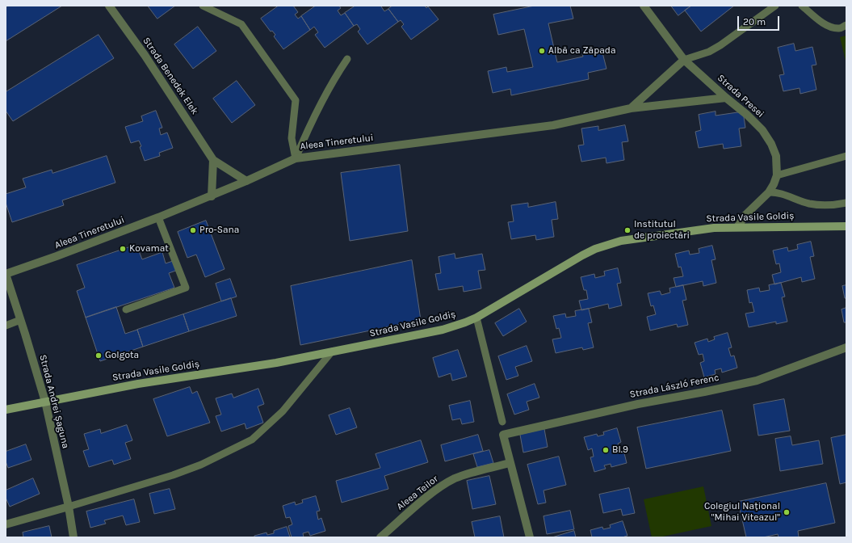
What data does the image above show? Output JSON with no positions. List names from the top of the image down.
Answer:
{
  "streets": {
    "street": [
      "Strada Benedek Elek",
      "Strada Presei",
      "Aleea Tineretului",
      "Strada Vasile Goldiș",
      "Strada László Ferenc",
      "Strada Andrei Șaguna",
      "Aleea Teilor"
    ]
  },
  "crossings": [
    ["Strada Benedek Elek", "Aleea Tineretului"],
    ["Strada Presei", "Aleea Tineretului"],
    ["Strada Presei", "Strada Vasile Goldiș"],
    ["Aleea Tineretului", "Strada Andrei Șaguna"],
    ["Strada Vasile Goldiș", "Strada Andrei Șaguna"],
    ["Strada László Ferenc", "Aleea Teilor"]
  ],
  "places": [
    "Albă ca Zăpada",
    "Pro-Sana",
    "Institutul de proiectări",
    "Kovamat",
    "Golgota",
    "Bl.9",
    "Colegiul Național \"Mihai Viteazul\""
  ],
  "scale_bar": "20 m"
}
